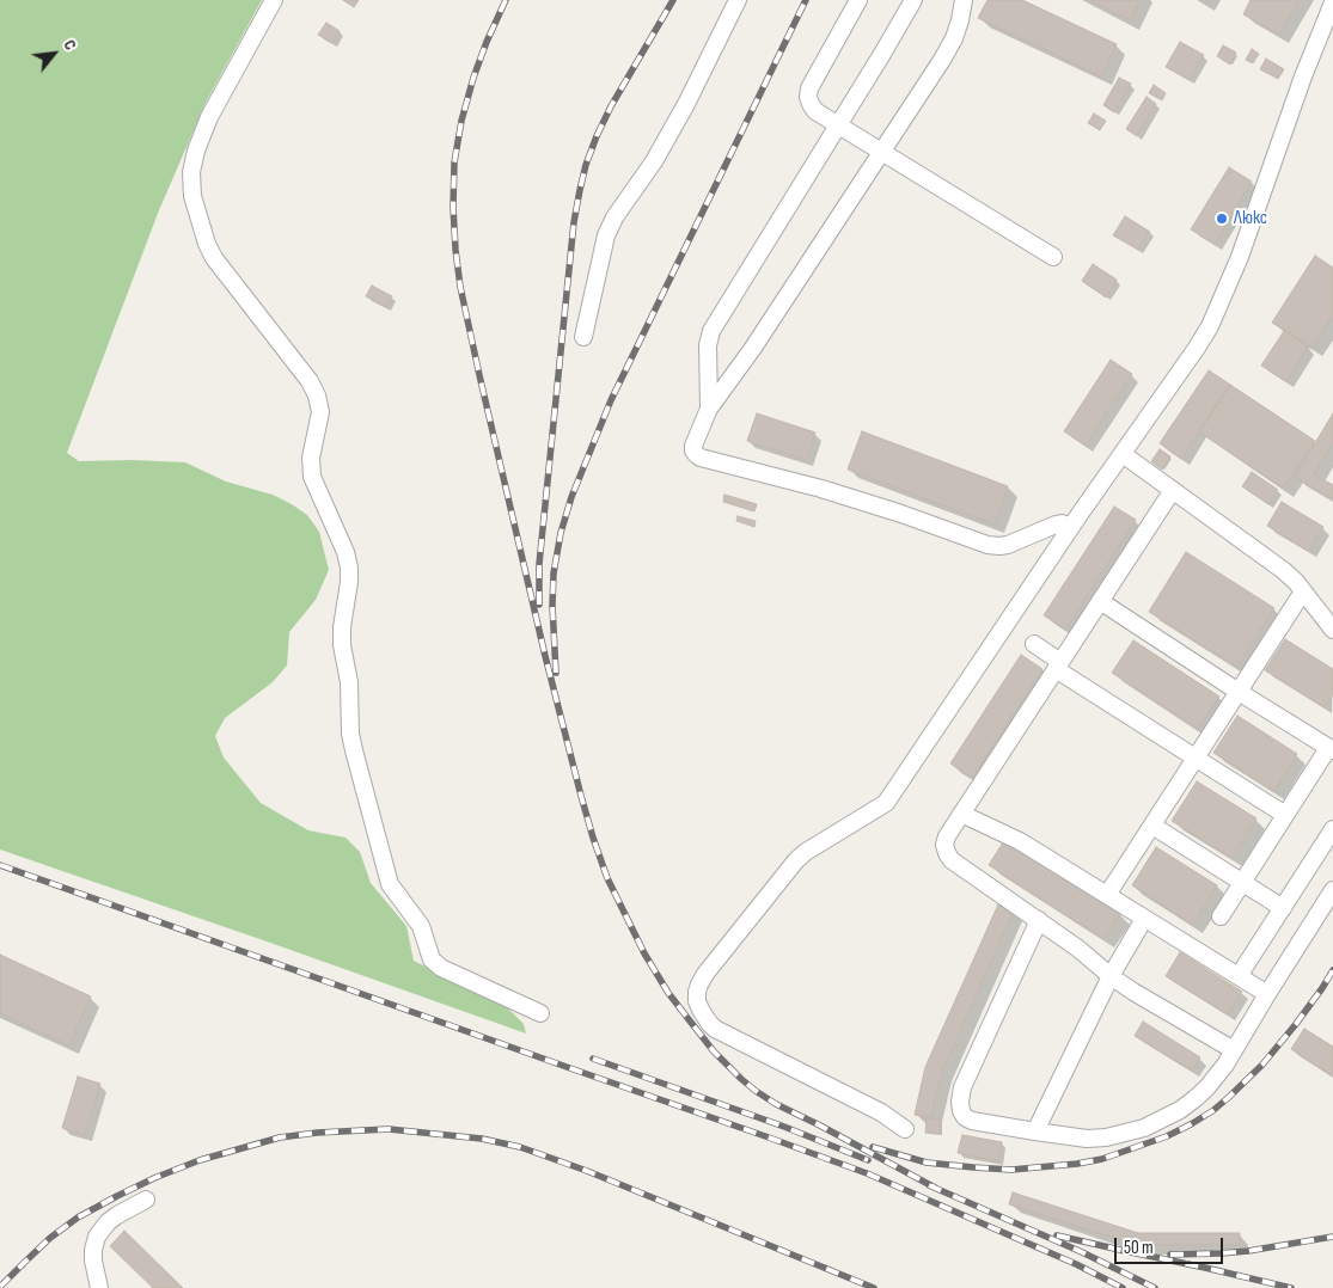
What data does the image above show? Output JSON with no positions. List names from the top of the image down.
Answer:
{
  "places": ["Люкс"],
  "scale_bar": "50 m",
  "north": "top right"
}
